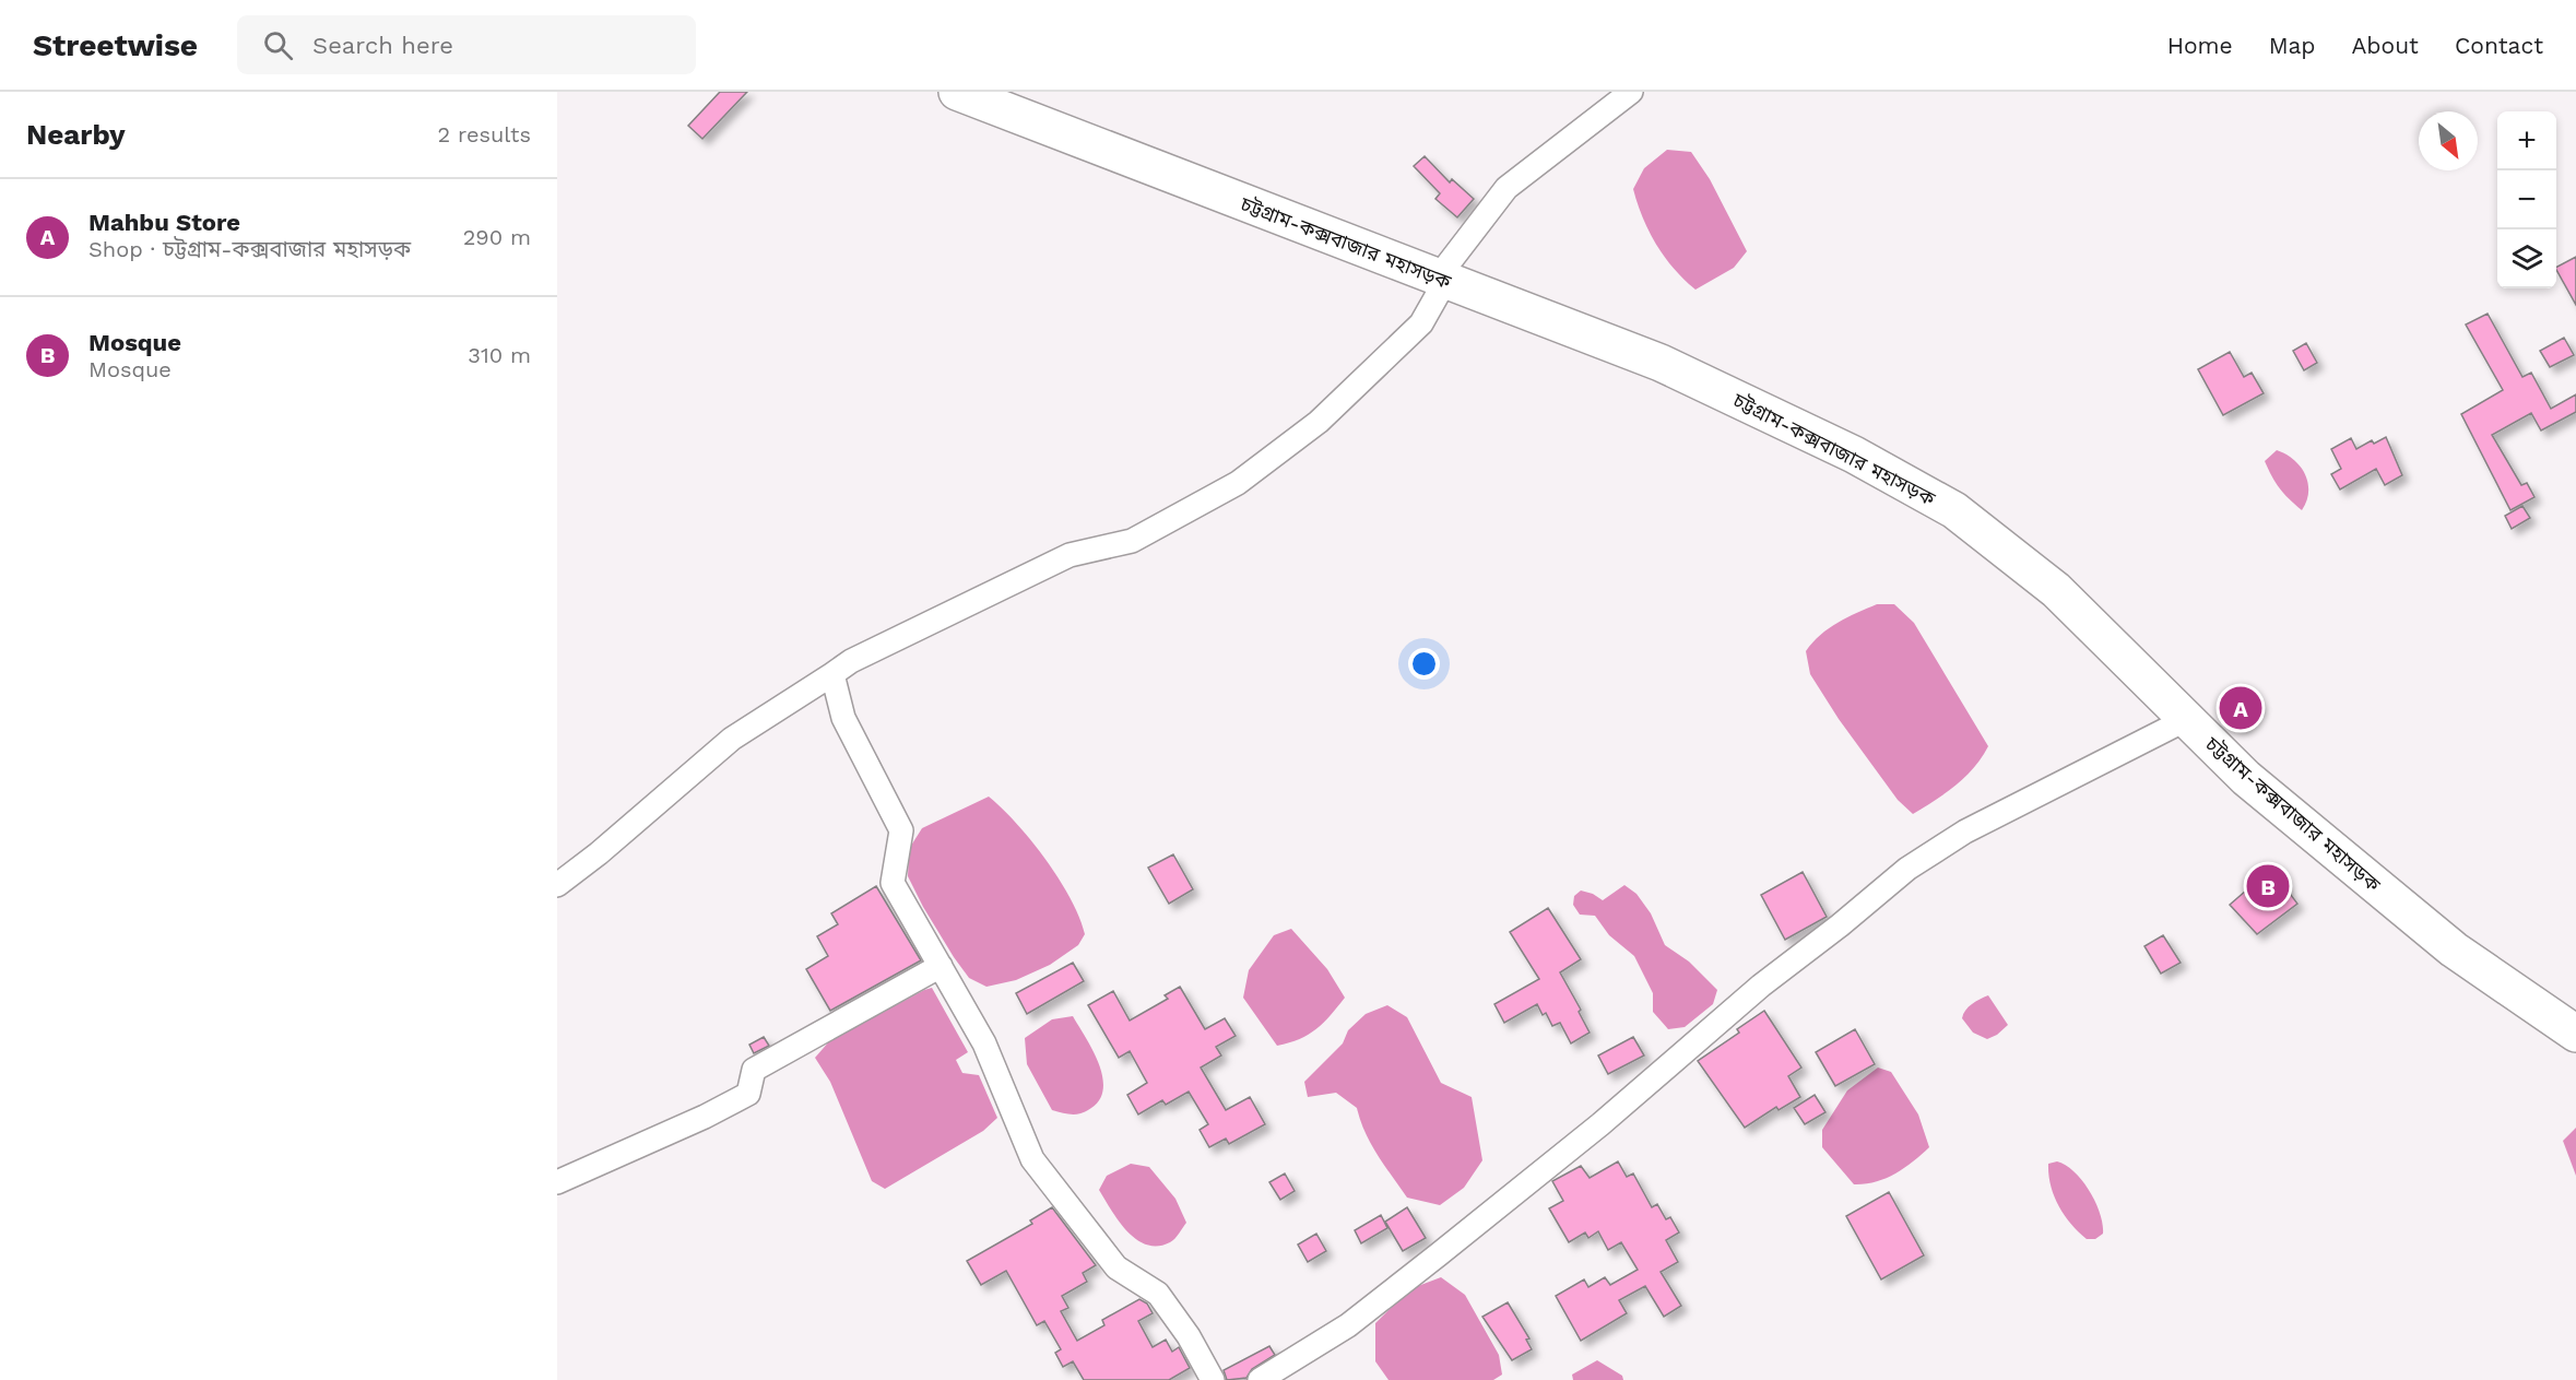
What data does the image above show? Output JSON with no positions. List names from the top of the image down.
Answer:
{
  "streets": {
    "highway": ["চট্টগ্রাম-কক্সবাজার মহাসড়ক"]
  },
  "north": "bottom right",
  "page": {
    "header": "Streetwise",
    "search": "Search here",
    "nav": [
      "Home",
      "Map",
      "About",
      "Contact"
    ],
    "heading": ["Nearby", "2 results"],
    "map_buttons": ["+", "−"],
    "list": [
      {
        "mark": "A",
        "name": "Mahbu Store",
        "note": "Shop · চট্টগ্রাম-কক্সবাজার মহাসড়ক",
        "value": "290 m"
      },
      {
        "mark": "B",
        "name": "Mosque",
        "note": "Mosque",
        "value": "310 m"
      }
    ],
    "pins": ["A", "B"]
  }
}
